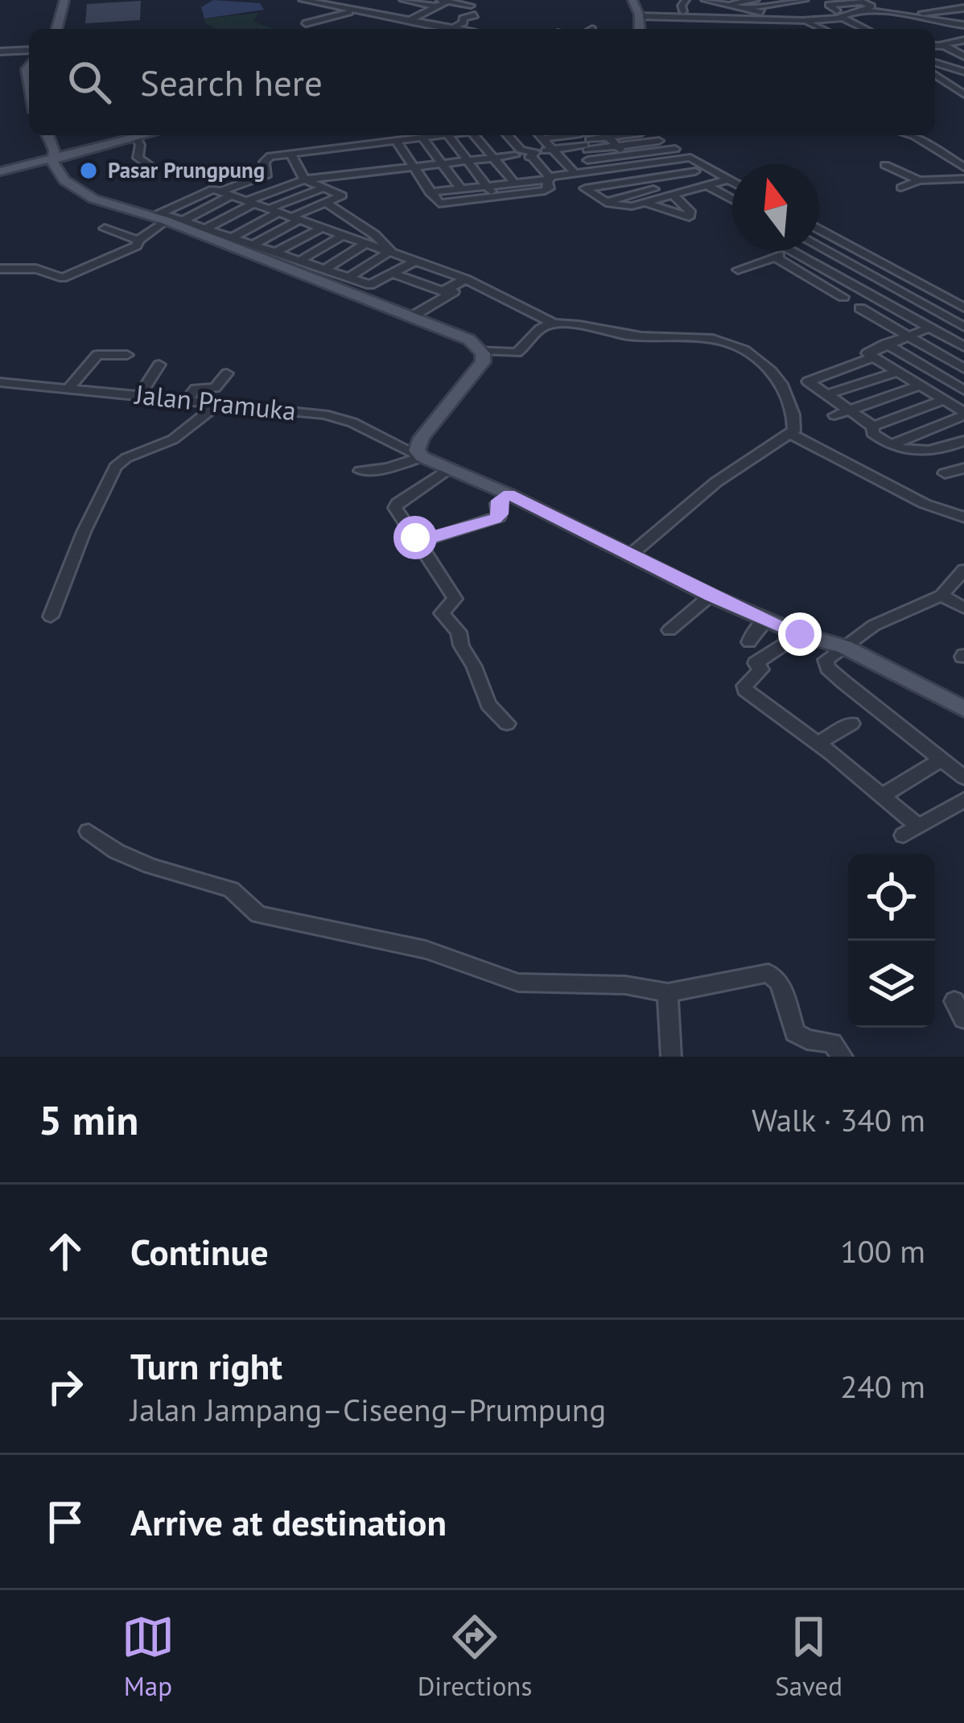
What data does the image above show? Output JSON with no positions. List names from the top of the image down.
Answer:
{
  "streets": {
    "street": ["Jalan Pramuka"]
  },
  "places": ["Pasar Prungpung"],
  "north": "top",
  "page": {
    "search": "Search here",
    "heading": ["5 min", "Walk · 340 m"],
    "list": [
      ["Continue", "100 m"],
      ["Turn right", "Jalan Jampang–Ciseeng–Prumpung", "240 m"],
      "Arrive at destination"
    ],
    "nav": ["Map", "Directions", "Saved"]
  }
}
